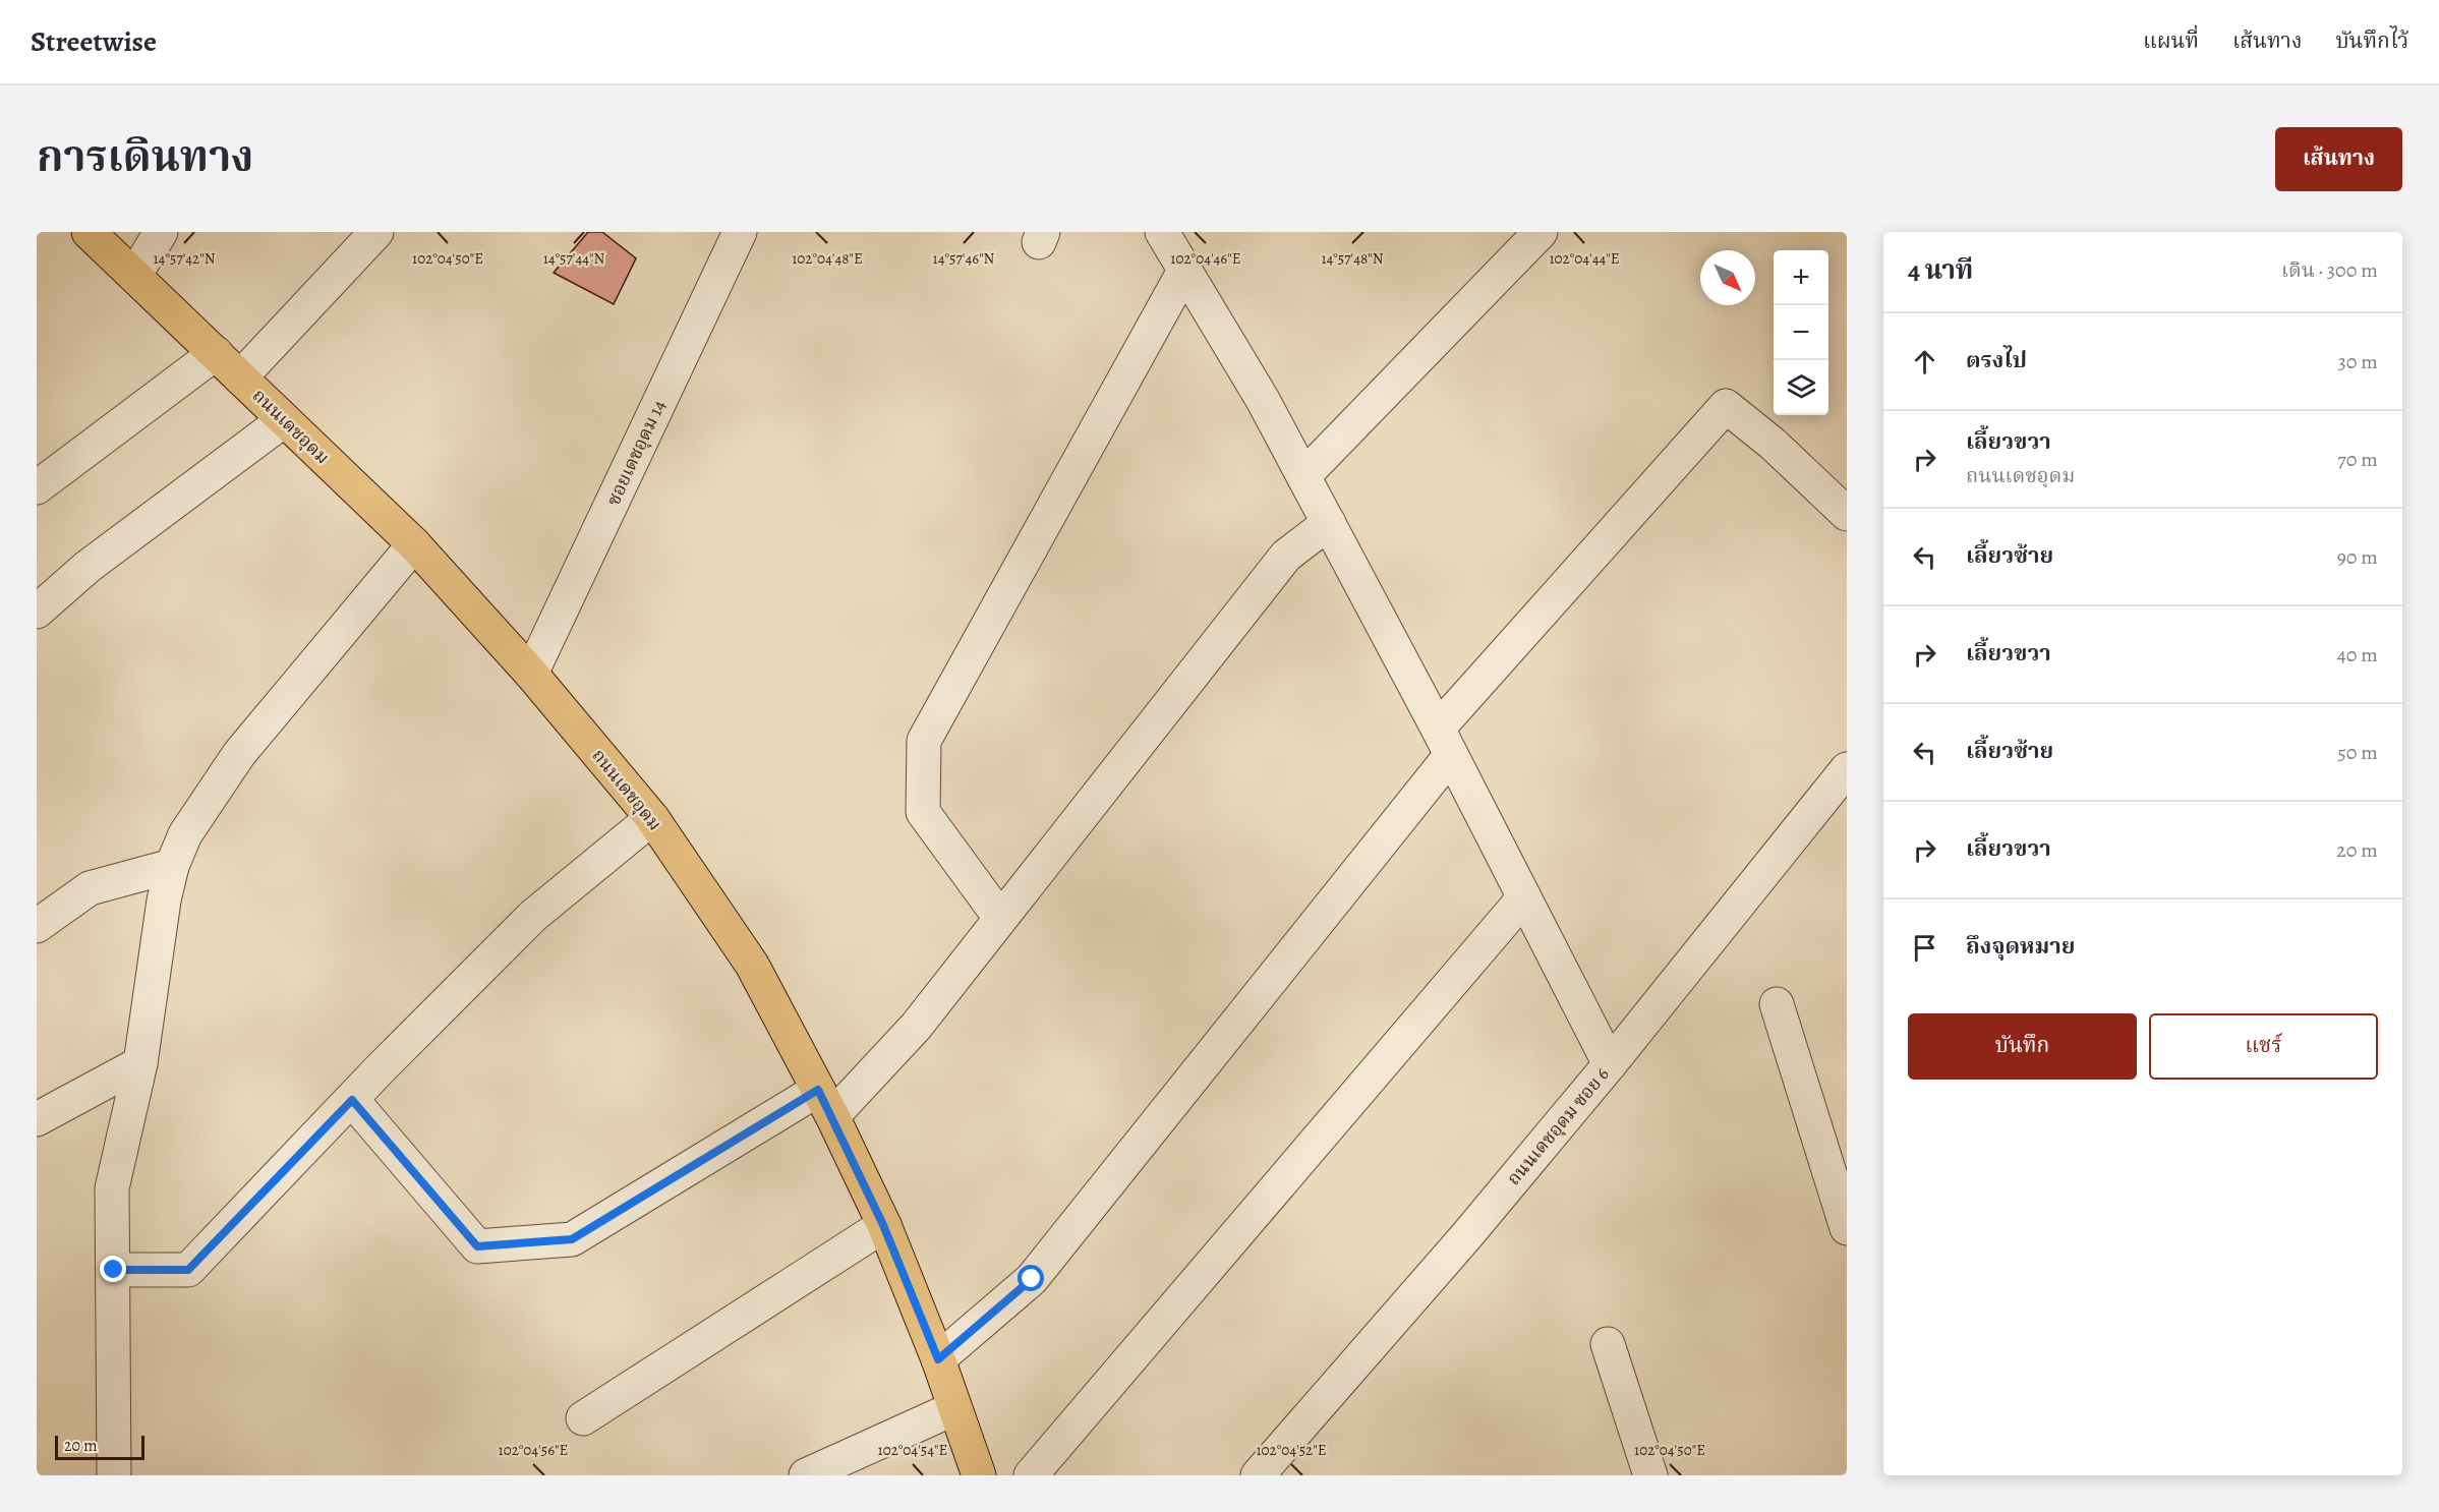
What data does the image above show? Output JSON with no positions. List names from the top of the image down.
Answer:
{
  "streets": {
    "main road": ["ถนนเดชอุดม"],
    "street": ["ซอยเดชอุดม 14", "ถนนเดชอุดม ซอย 6"]
  },
  "crossings": [
    ["ถนนเดชอุดม", "ซอยเดชอุดม 14"]
  ],
  "scale_bar": "20 m",
  "north": "bottom right",
  "page": {
    "header": "Streetwise",
    "nav": ["แผนที่", "เส้นทาง", "บันทึกไว้"],
    "title": "การเดินทาง",
    "buttons": [
      "เส้นทาง",
      ["บันทึก", "แชร์"]
    ],
    "heading": ["4 นาที", "เดิน · 300 m"],
    "map_buttons": ["+", "−"],
    "list": [
      ["ตรงไป", "30 m"],
      ["เลี้ยวขวา", "ถนนเดชอุดม", "70 m"],
      ["เลี้ยวซ้าย", "90 m"],
      ["เลี้ยวขวา", "40 m"],
      ["เลี้ยวซ้าย", "50 m"],
      ["เลี้ยวขวา", "20 m"],
      "ถึงจุดหมาย"
    ],
    "scale": "20 m"
  },
  "coordinates": [
    "14°57'42\"N",
    "102°04'50\"E",
    "14°57'44\"N",
    "102°04'48\"E",
    "14°57'46\"N",
    "102°04'46\"E",
    "14°57'48\"N",
    "102°04'44\"E",
    "102°04'56\"E",
    "102°04'54\"E",
    "102°04'52\"E"
  ]
}
